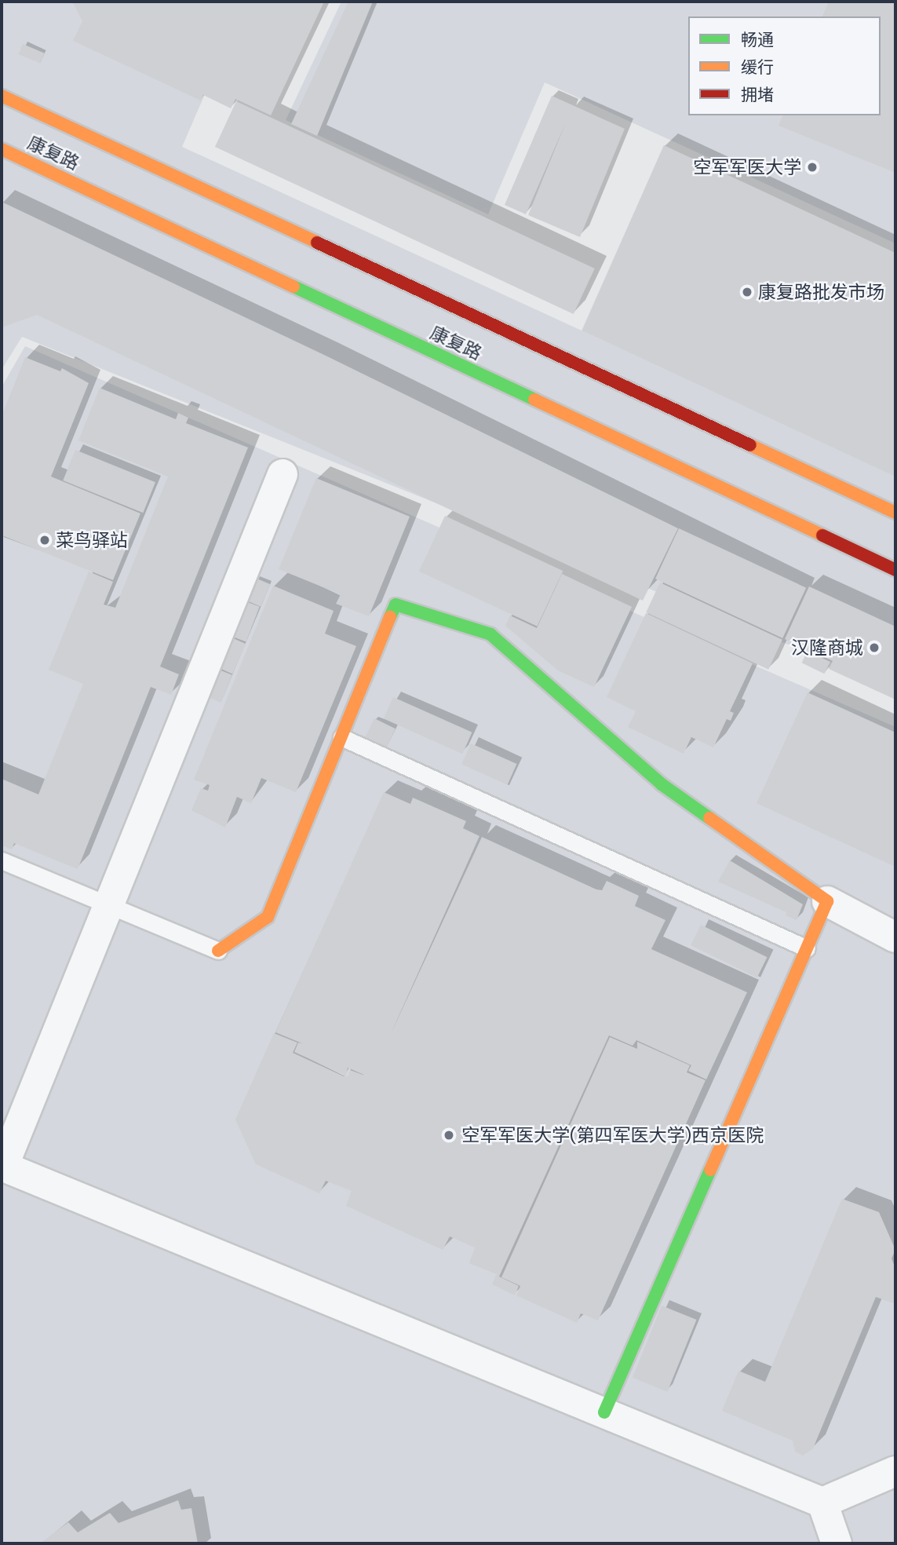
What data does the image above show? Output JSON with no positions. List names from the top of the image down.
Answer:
{
  "streets": {
    "main road": ["康复路"]
  },
  "places": [
    "空军军医大学",
    "康复路批发市场",
    "菜鸟驿站",
    "汉隆商城",
    "空军军医大学(第四军医大学)西京医院"
  ],
  "legend": ["畅通", "缓行", "拥堵"]
}
